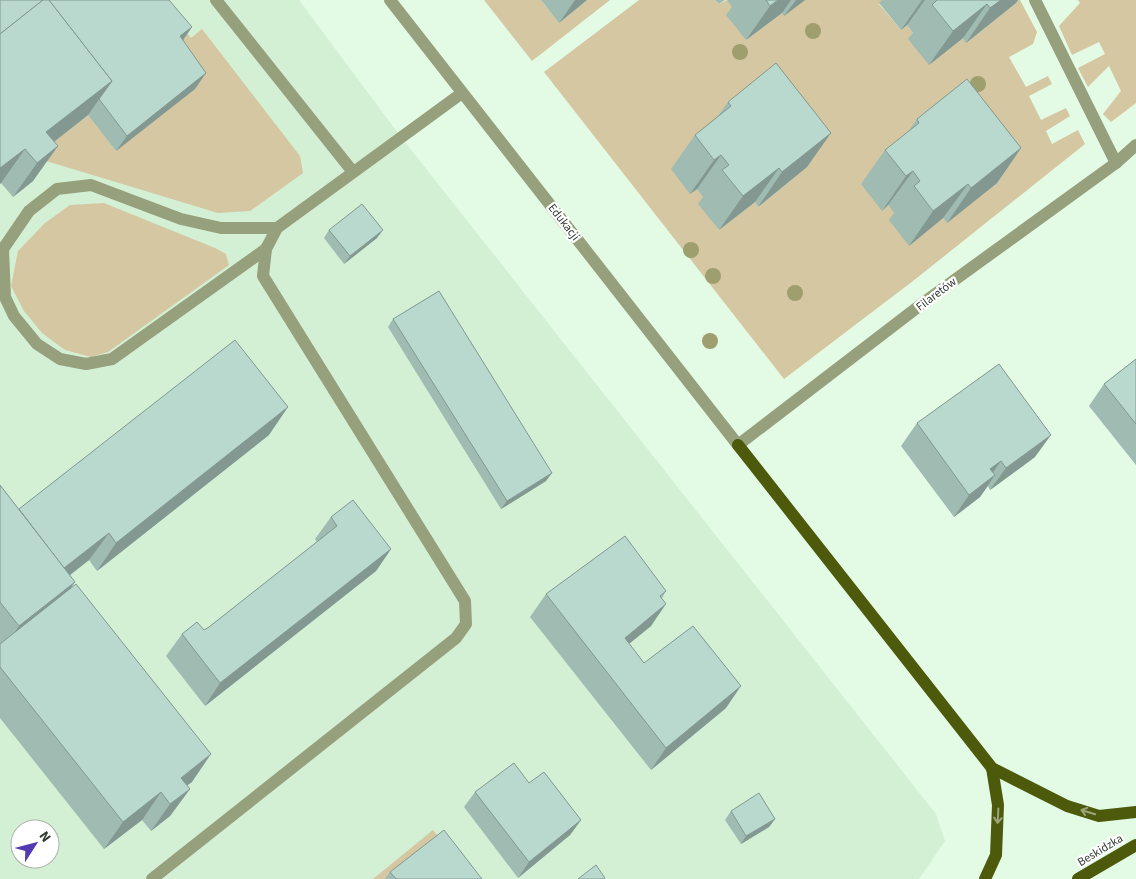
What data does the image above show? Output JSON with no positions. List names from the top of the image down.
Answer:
{
  "streets": {
    "main road": ["Beskidzka"],
    "street": ["Edukacji", "Filaretów"]
  },
  "crossings": [
    ["Edukacji", "Filaretów"]
  ],
  "north": "top right"
}
